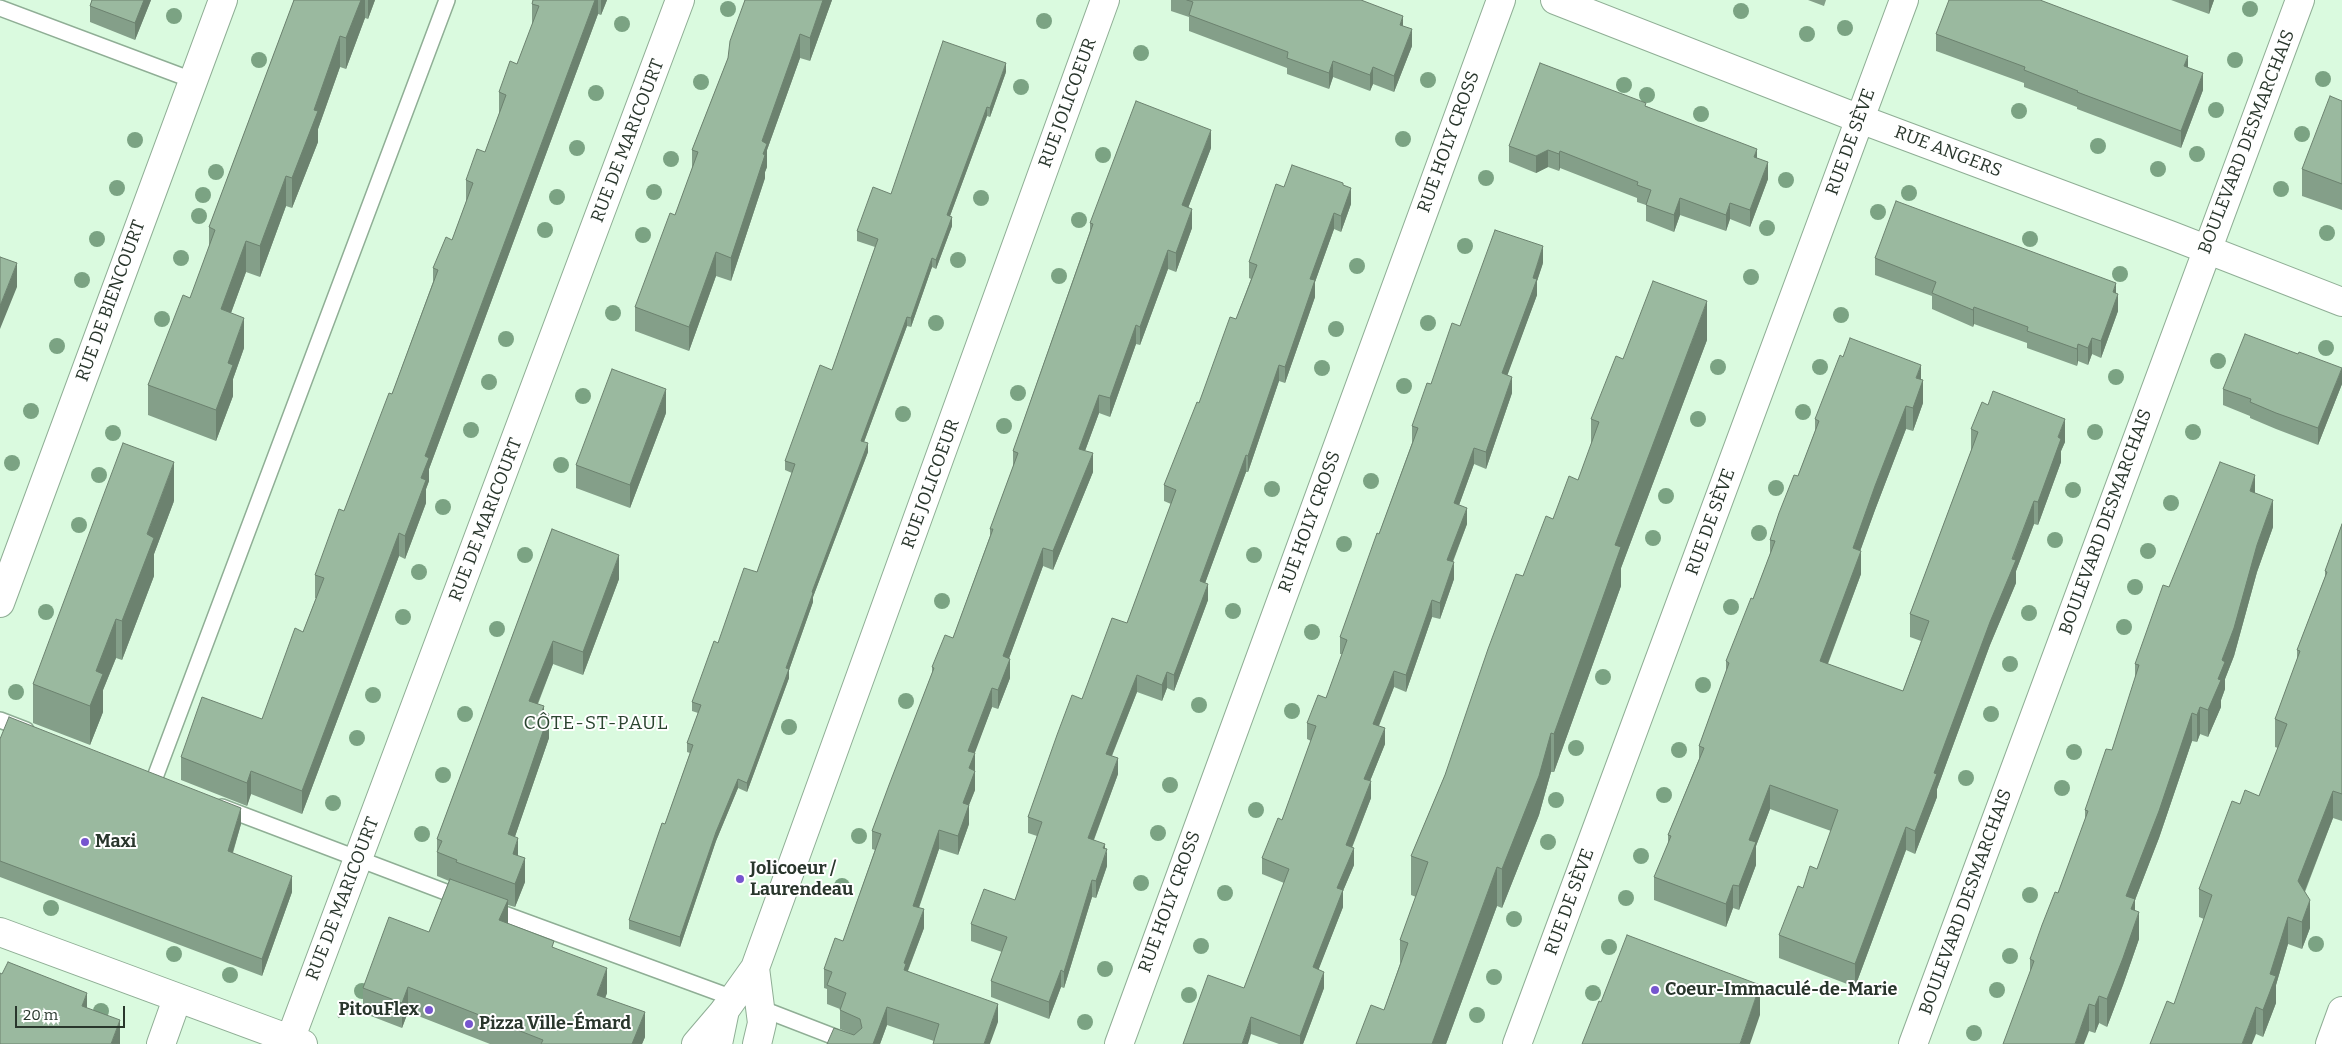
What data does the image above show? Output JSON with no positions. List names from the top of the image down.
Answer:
{
  "streets": {
    "street": [
      "RUE JOLICOEUR",
      "RUE DE MARICOURT",
      "RUE HOLY CROSS",
      "RUE DE SÈVE",
      "BOULEVARD DESMARCHAIS",
      "RUE ANGERS",
      "RUE DE BIENCOURT"
    ]
  },
  "crossings": [
    ["RUE DE SÈVE", "RUE ANGERS"],
    ["BOULEVARD DESMARCHAIS", "RUE ANGERS"]
  ],
  "districts": ["CÔTE-ST-PAUL"],
  "places": [
    "Maxi",
    "Jolicoeur / Laurendeau",
    "Coeur-Immaculé-de-Marie",
    "PitouFlex",
    "Pizza Ville-Émard"
  ],
  "scale_bar": "20 m"
}
